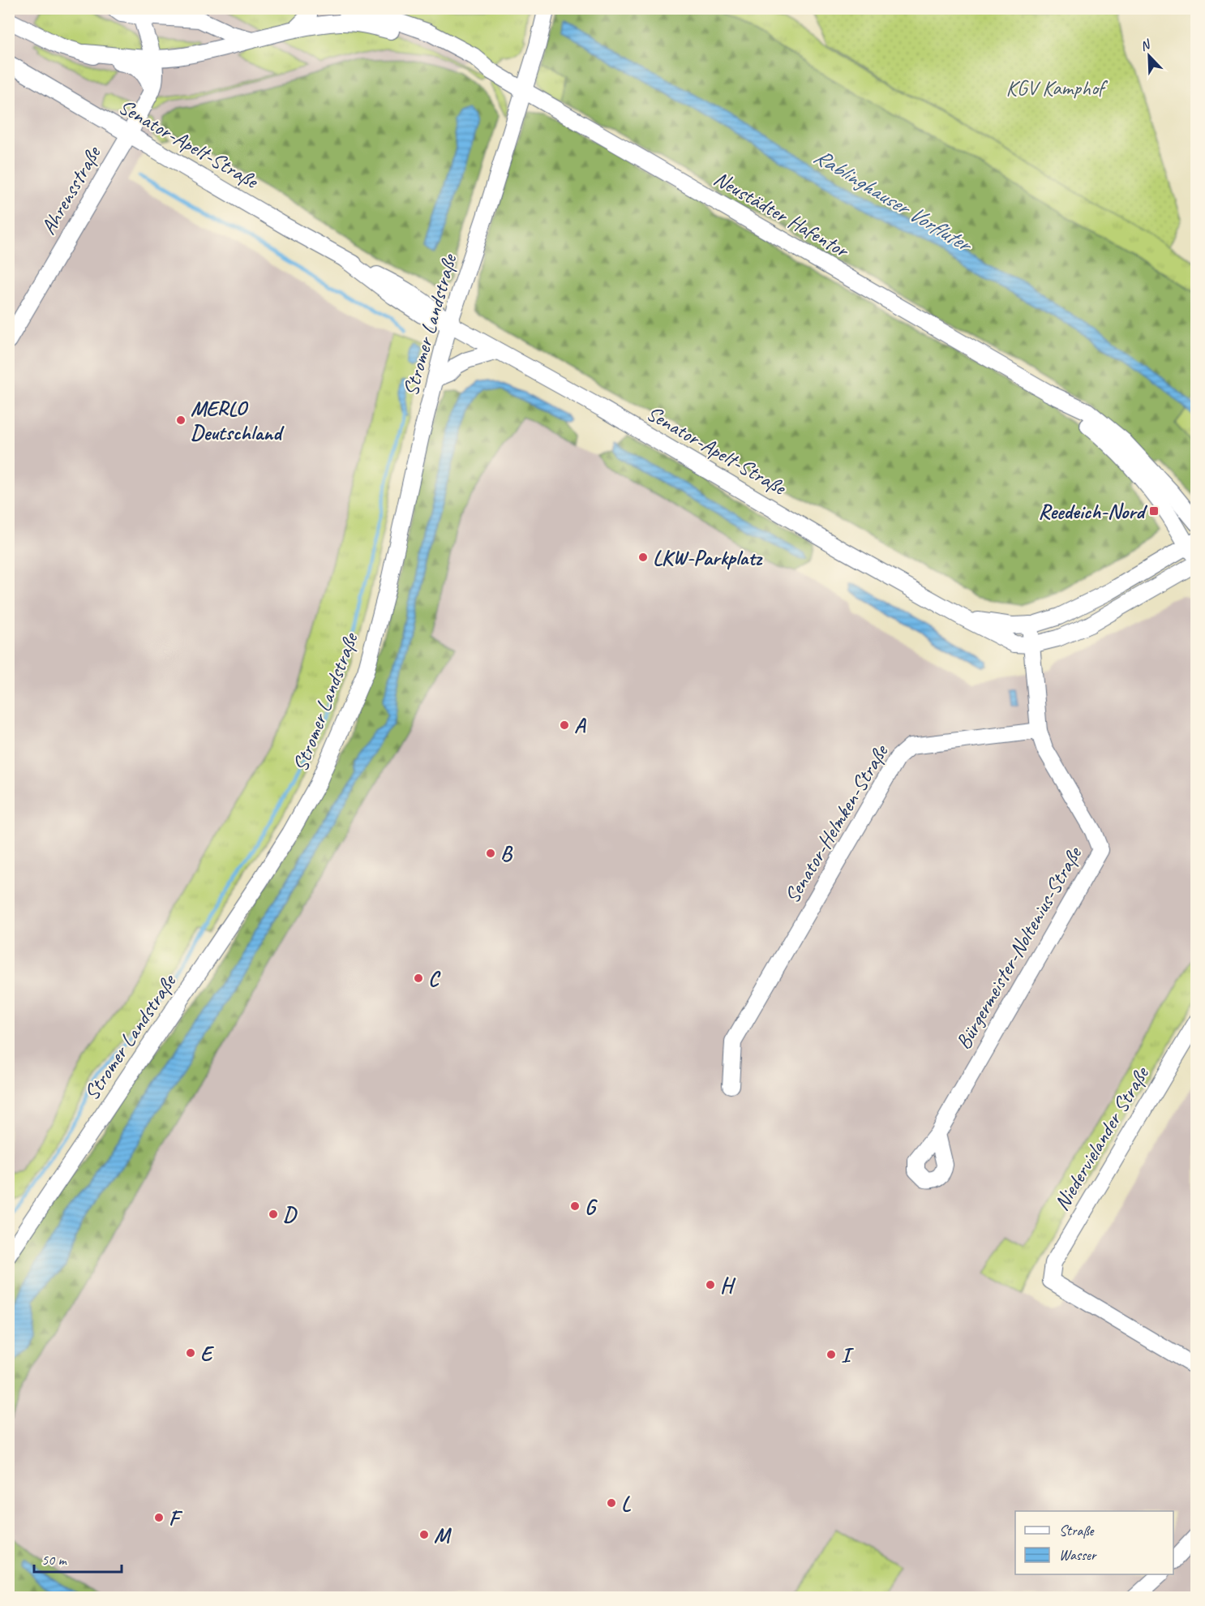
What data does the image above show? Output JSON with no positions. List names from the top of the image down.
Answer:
{
  "streets": {
    "street": [
      "Senator-Apelt-Straße",
      "Ahrensstraße",
      "Neustädter Hafentor",
      "Stromer Landstraße",
      "Senator-Helmken-Straße",
      "Bürgermeister-Noltenius-Straße",
      "Niedervielander Straße"
    ]
  },
  "crossings": [
    ["Senator-Apelt-Straße", "Ahrensstraße"],
    ["Senator-Apelt-Straße", "Neustädter Hafentor"],
    ["Senator-Apelt-Straße", "Stromer Landstraße"],
    ["Ahrensstraße", "Neustädter Hafentor"],
    ["Neustädter Hafentor", "Stromer Landstraße"],
    ["Senator-Helmken-Straße", "Bürgermeister-Noltenius-Straße"]
  ],
  "water": ["Rablinghauser Vorfluter"],
  "parks": ["KGV Kamphof"],
  "places": {
    "other": [
      "MERLO Deutschland",
      "LKW-Parkplatz",
      "A",
      "B",
      "C",
      "G",
      "D",
      "H",
      "E",
      "I",
      "L",
      "F",
      "M"
    ],
    "transit": ["Reedeich-Nord"]
  },
  "legend": ["Straße", "Wasser"],
  "scale_bar": "50 m",
  "north": "top left"
}
